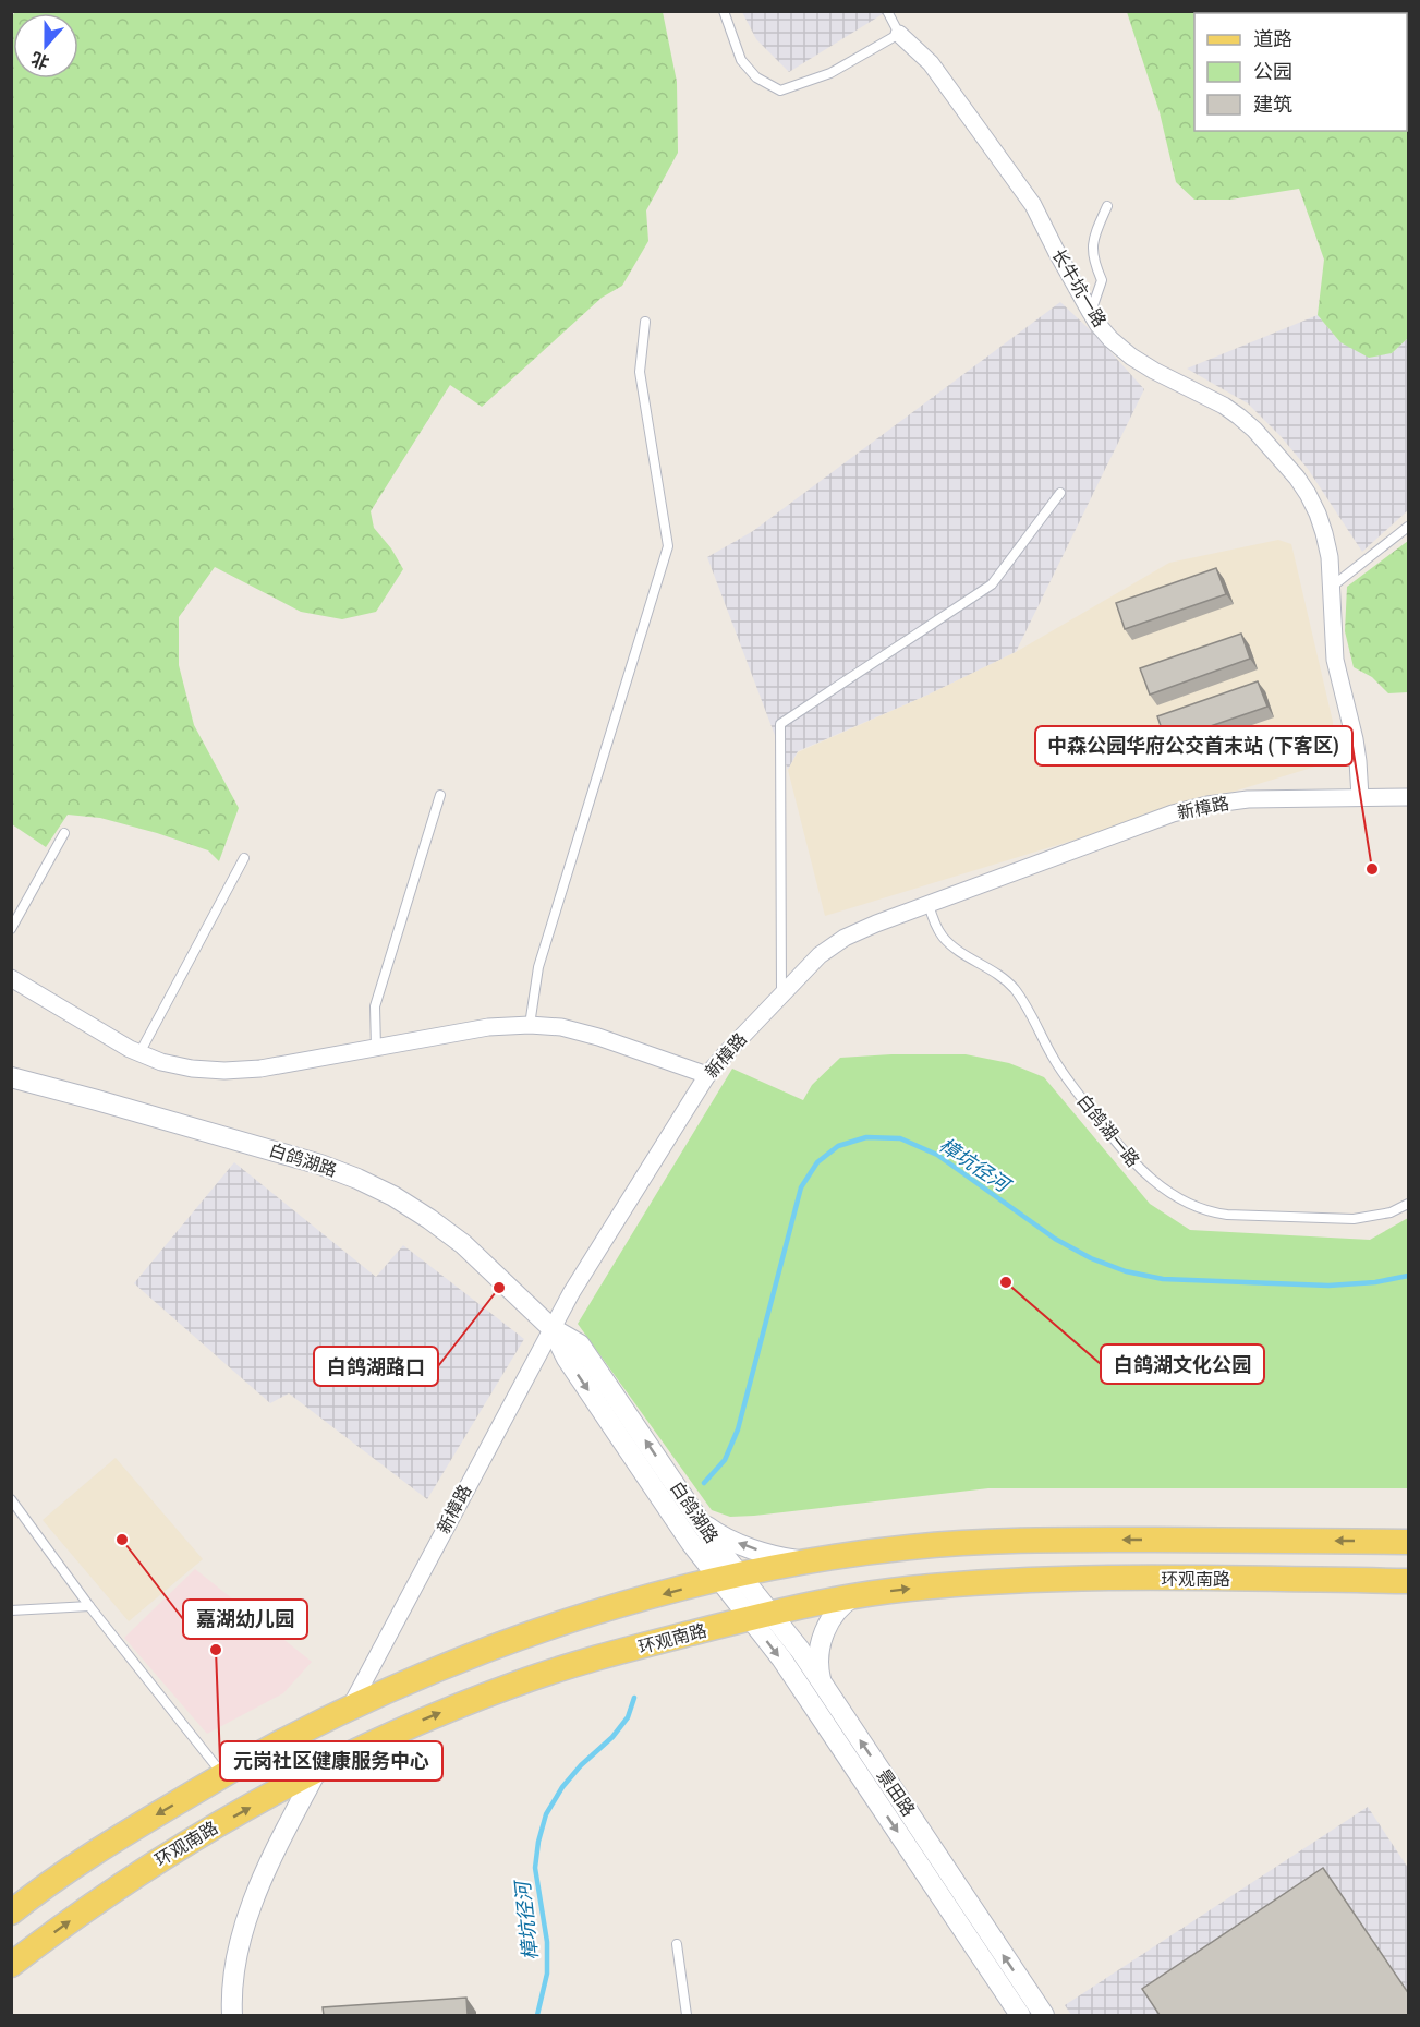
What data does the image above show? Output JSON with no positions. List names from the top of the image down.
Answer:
{
  "streets": {
    "main road": ["环观南路"],
    "street": [
      "长牛坑一路",
      "新樟路",
      "白鸽湖路",
      "景田路"
    ],
    "lane": ["白鸽湖一路"]
  },
  "crossings": [
    ["长牛坑一路", "新樟路"],
    ["新樟路", "白鸽湖一路"],
    ["新樟路", "白鸽湖路"],
    ["白鸽湖路", "景田路"],
    ["环观南路", "景田路"]
  ],
  "water": ["樟坑径河"],
  "places": [
    "中森公园华府公交首末站 (下客区)",
    "白鸽湖文化公园",
    "白鸽湖路口",
    "嘉湖幼儿园",
    "元岗社区健康服务中心"
  ],
  "legend": ["道路", "公园", "建筑"],
  "north": "bottom"
}
